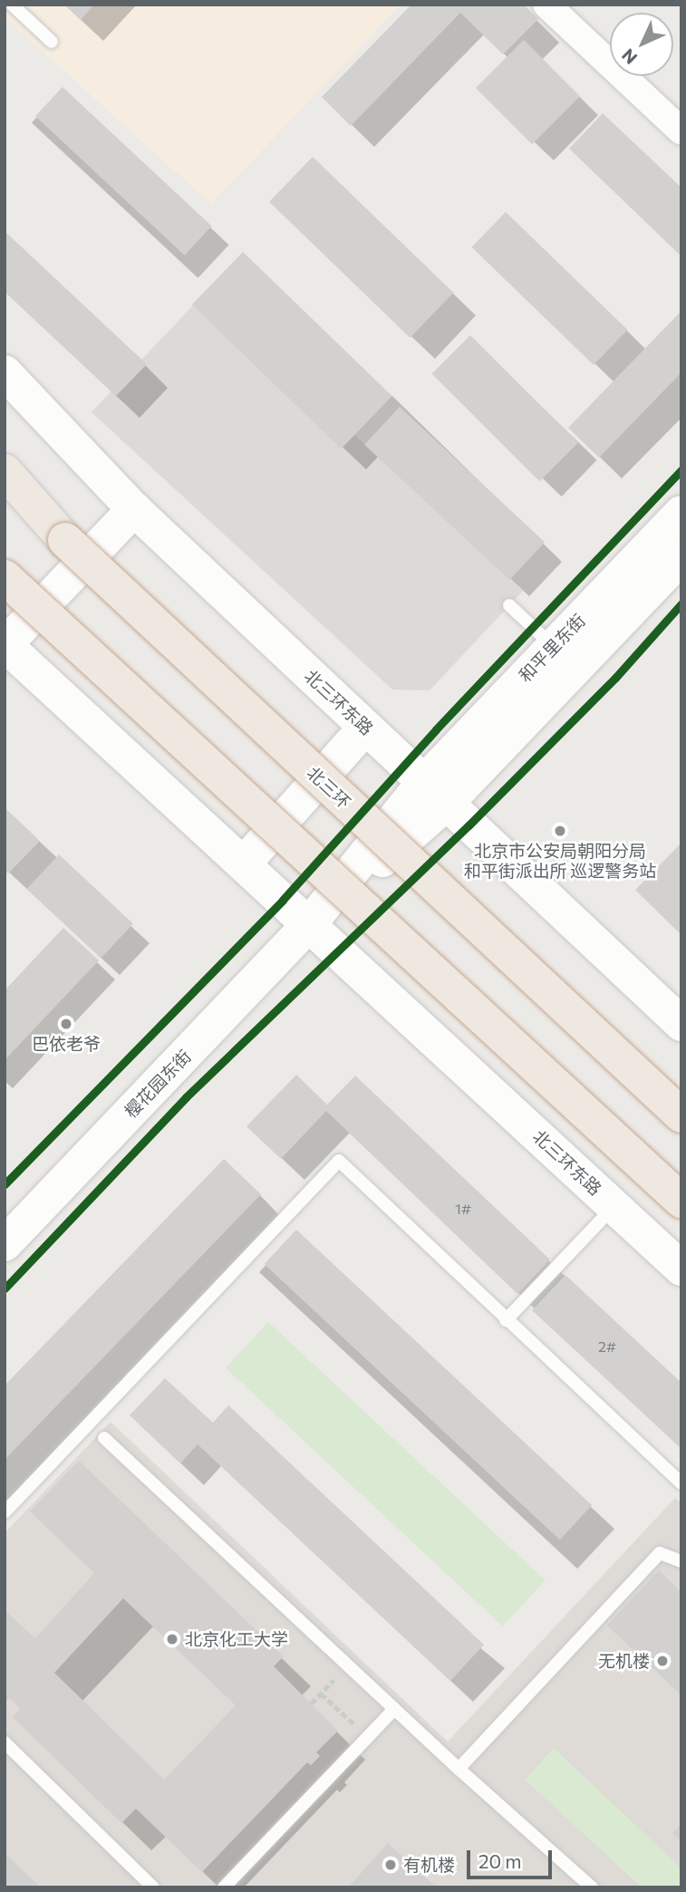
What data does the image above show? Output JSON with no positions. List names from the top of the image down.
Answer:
{
  "streets": {
    "highway": ["北三环"],
    "street": ["和平里东街", "北三环东路", "樱花园东街"]
  },
  "crossings": [
    ["和平里东街", "北三环东路"],
    ["和平里东街", "樱花园东街"],
    ["北三环东路", "樱花园东街"]
  ],
  "places": [
    "北京市公安局朝阳分局 和平街派出所 巡逻警务站",
    "巴依老爷",
    "北京化工大学",
    "无机楼",
    "有机楼"
  ],
  "house_numbers": ["1#", "2#"],
  "scale_bar": "20 m",
  "north": "bottom left"
}
